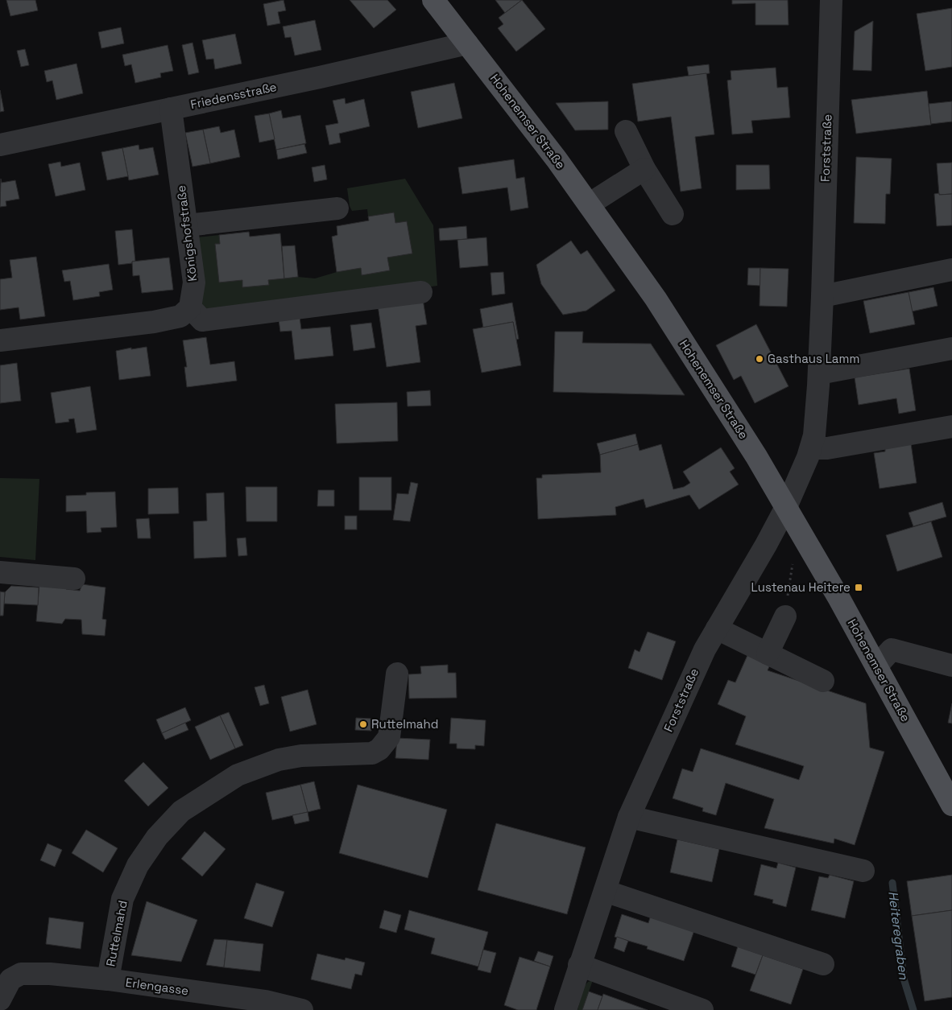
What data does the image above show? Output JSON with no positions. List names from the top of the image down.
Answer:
{
  "streets": {
    "main road": ["Hohenemser Straße"],
    "street": [
      "Friedensstraße",
      "Forststraße",
      "Königshofstraße",
      "Ruttelmahd",
      "Erlengasse"
    ]
  },
  "crossings": [
    ["Friedensstraße", "Hohenemser Straße"],
    ["Friedensstraße", "Königshofstraße"],
    ["Hohenemser Straße", "Forststraße"],
    ["Ruttelmahd", "Erlengasse"]
  ],
  "water": ["Heiteregraben"],
  "places": {
    "other": ["Gasthaus Lamm", "Ruttelmahd"],
    "transit": ["Lustenau Heitere"]
  }
}
